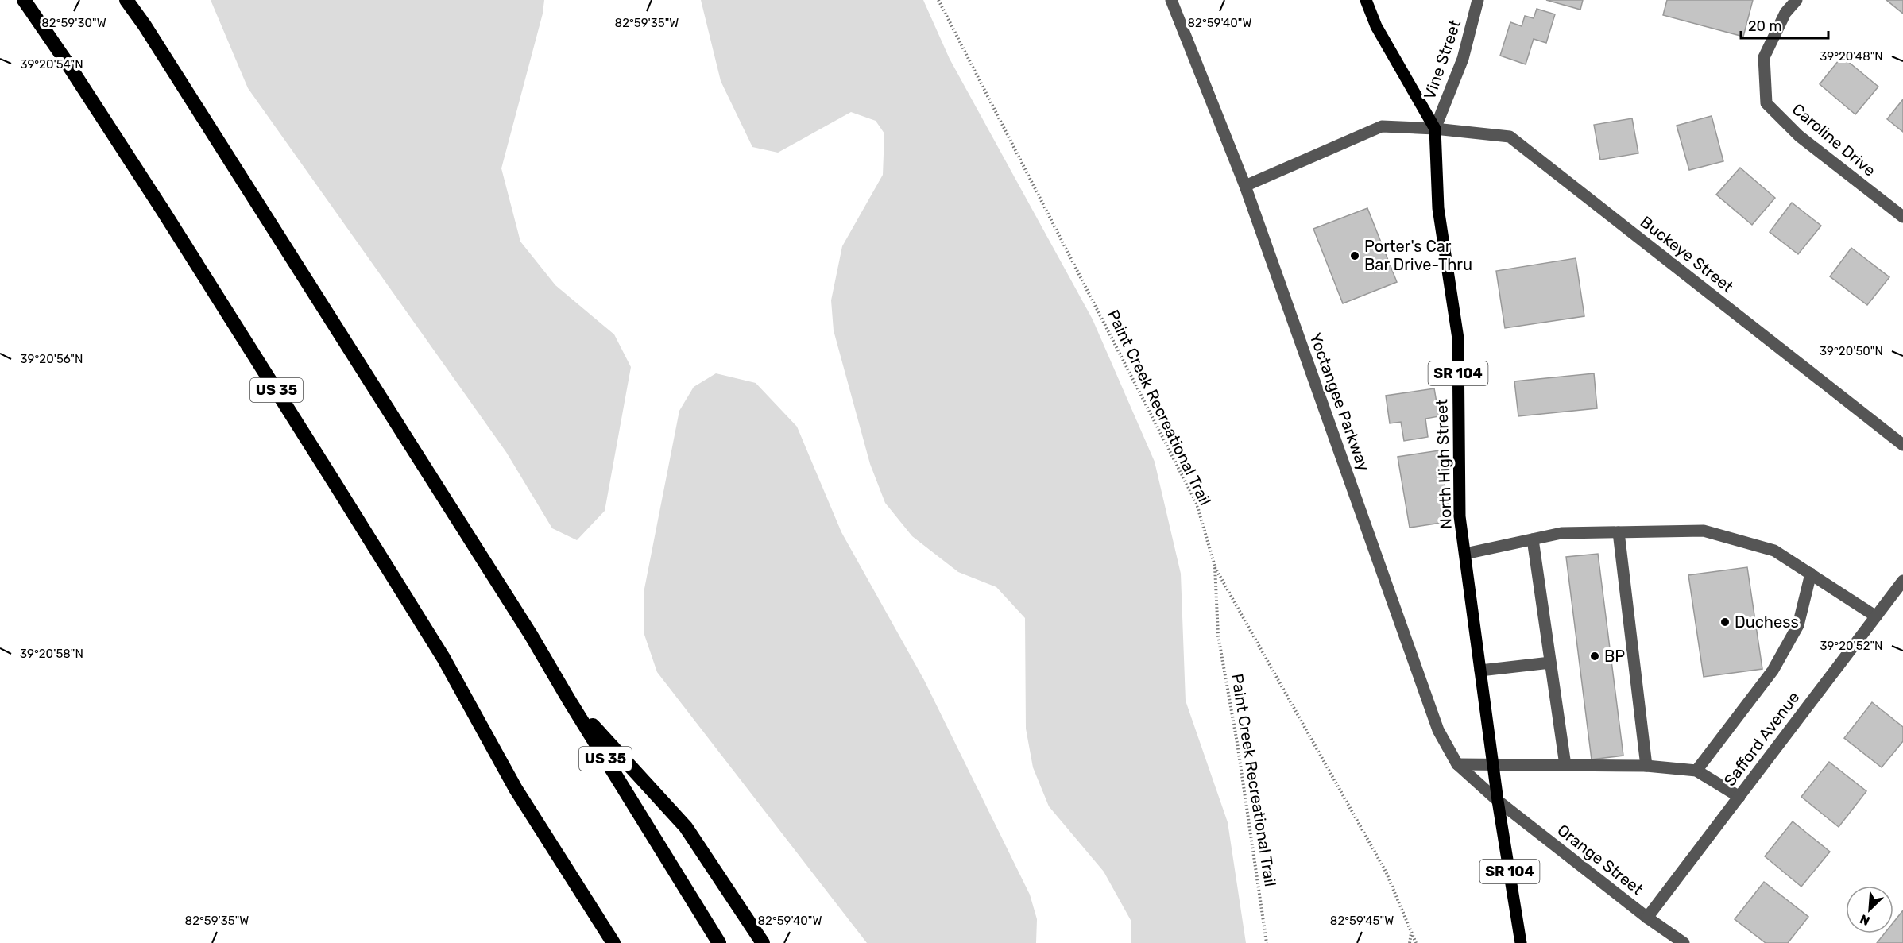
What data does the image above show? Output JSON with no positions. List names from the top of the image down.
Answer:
{
  "streets": {
    "highway": ["US 35"],
    "main road": ["SR 104", "North High Street"],
    "street": [
      "Vine Street",
      "Caroline Drive",
      "Buckeye Street",
      "Yoctangee Parkway",
      "Safford Avenue",
      "Orange Street"
    ],
    "path": ["Paint Creek Recreational Trail"]
  },
  "crossings": [
    ["Vine Street", "Buckeye Street"],
    ["Vine Street", "North High Street"],
    ["Buckeye Street", "Yoctangee Parkway"],
    ["Buckeye Street", "North High Street"],
    ["SR 104", "Yoctangee Parkway"],
    ["SR 104", "North High Street"],
    ["SR 104", "Orange Street"],
    ["Yoctangee Parkway", "North High Street"],
    ["Yoctangee Parkway", "Orange Street"],
    ["North High Street", "Orange Street"],
    ["Safford Avenue", "Orange Street"]
  ],
  "places": ["Porter's Car Bar Drive-Thru", "Duchess", "BP"],
  "scale_bar": "20 m",
  "north": "bottom left",
  "coordinates": [
    "82°59'35\"W",
    "82°59'40\"W",
    "82°59'30\"W",
    "39°20'48\"N",
    "39°20'54\"N",
    "39°20'50\"N",
    "39°20'56\"N",
    "39°20'52\"N",
    "39°20'58\"N",
    "82°59'45\"W"
  ]
}
